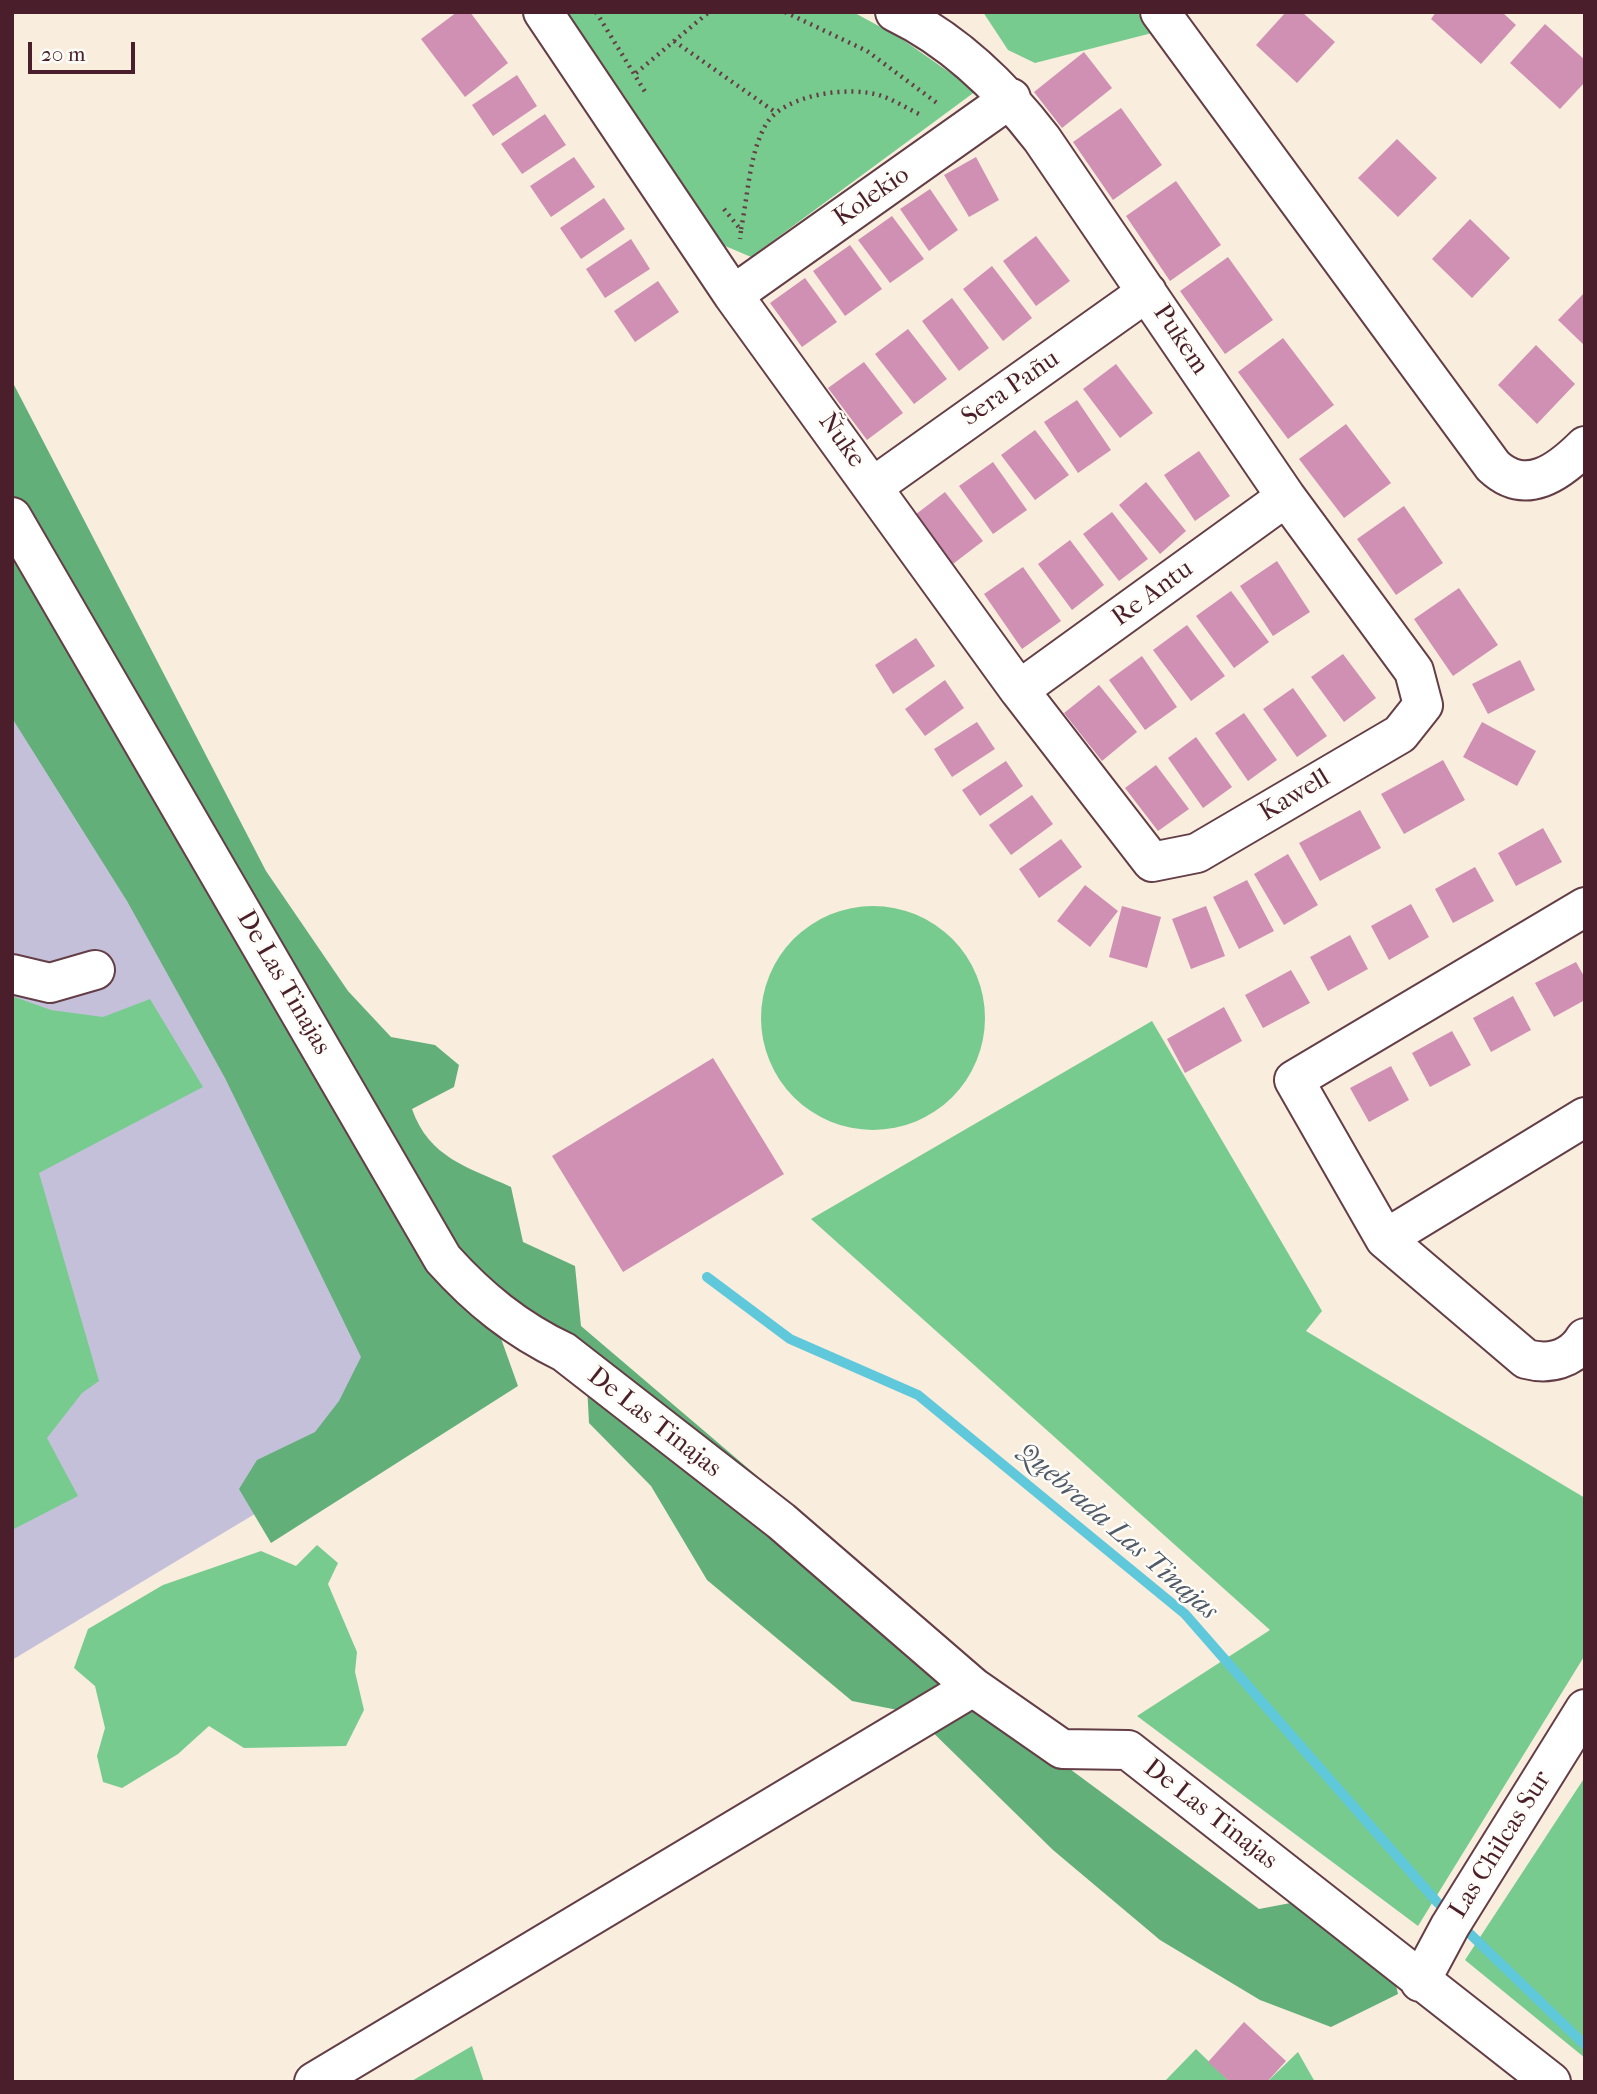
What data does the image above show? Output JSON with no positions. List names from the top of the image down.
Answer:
{
  "streets": {
    "street": [
      "Kolekio",
      "Pukem",
      "Sera Pañu",
      "Ñuke",
      "Re Antu",
      "Kawell",
      "De Las Tinajas",
      "Las Chilcas Sur"
    ]
  },
  "crossings": [
    ["Kolekio", "Pukem"],
    ["Kolekio", "Ñuke"],
    ["Pukem", "Sera Pañu"],
    ["Pukem", "Re Antu"],
    ["Pukem", "Kawell"],
    ["Sera Pañu", "Ñuke"],
    ["Ñuke", "Re Antu"],
    ["Ñuke", "Kawell"],
    ["De Las Tinajas", "Las Chilcas Sur"]
  ],
  "water": ["Quebrada Las Tinajas"],
  "scale_bar": "20 m"
}
